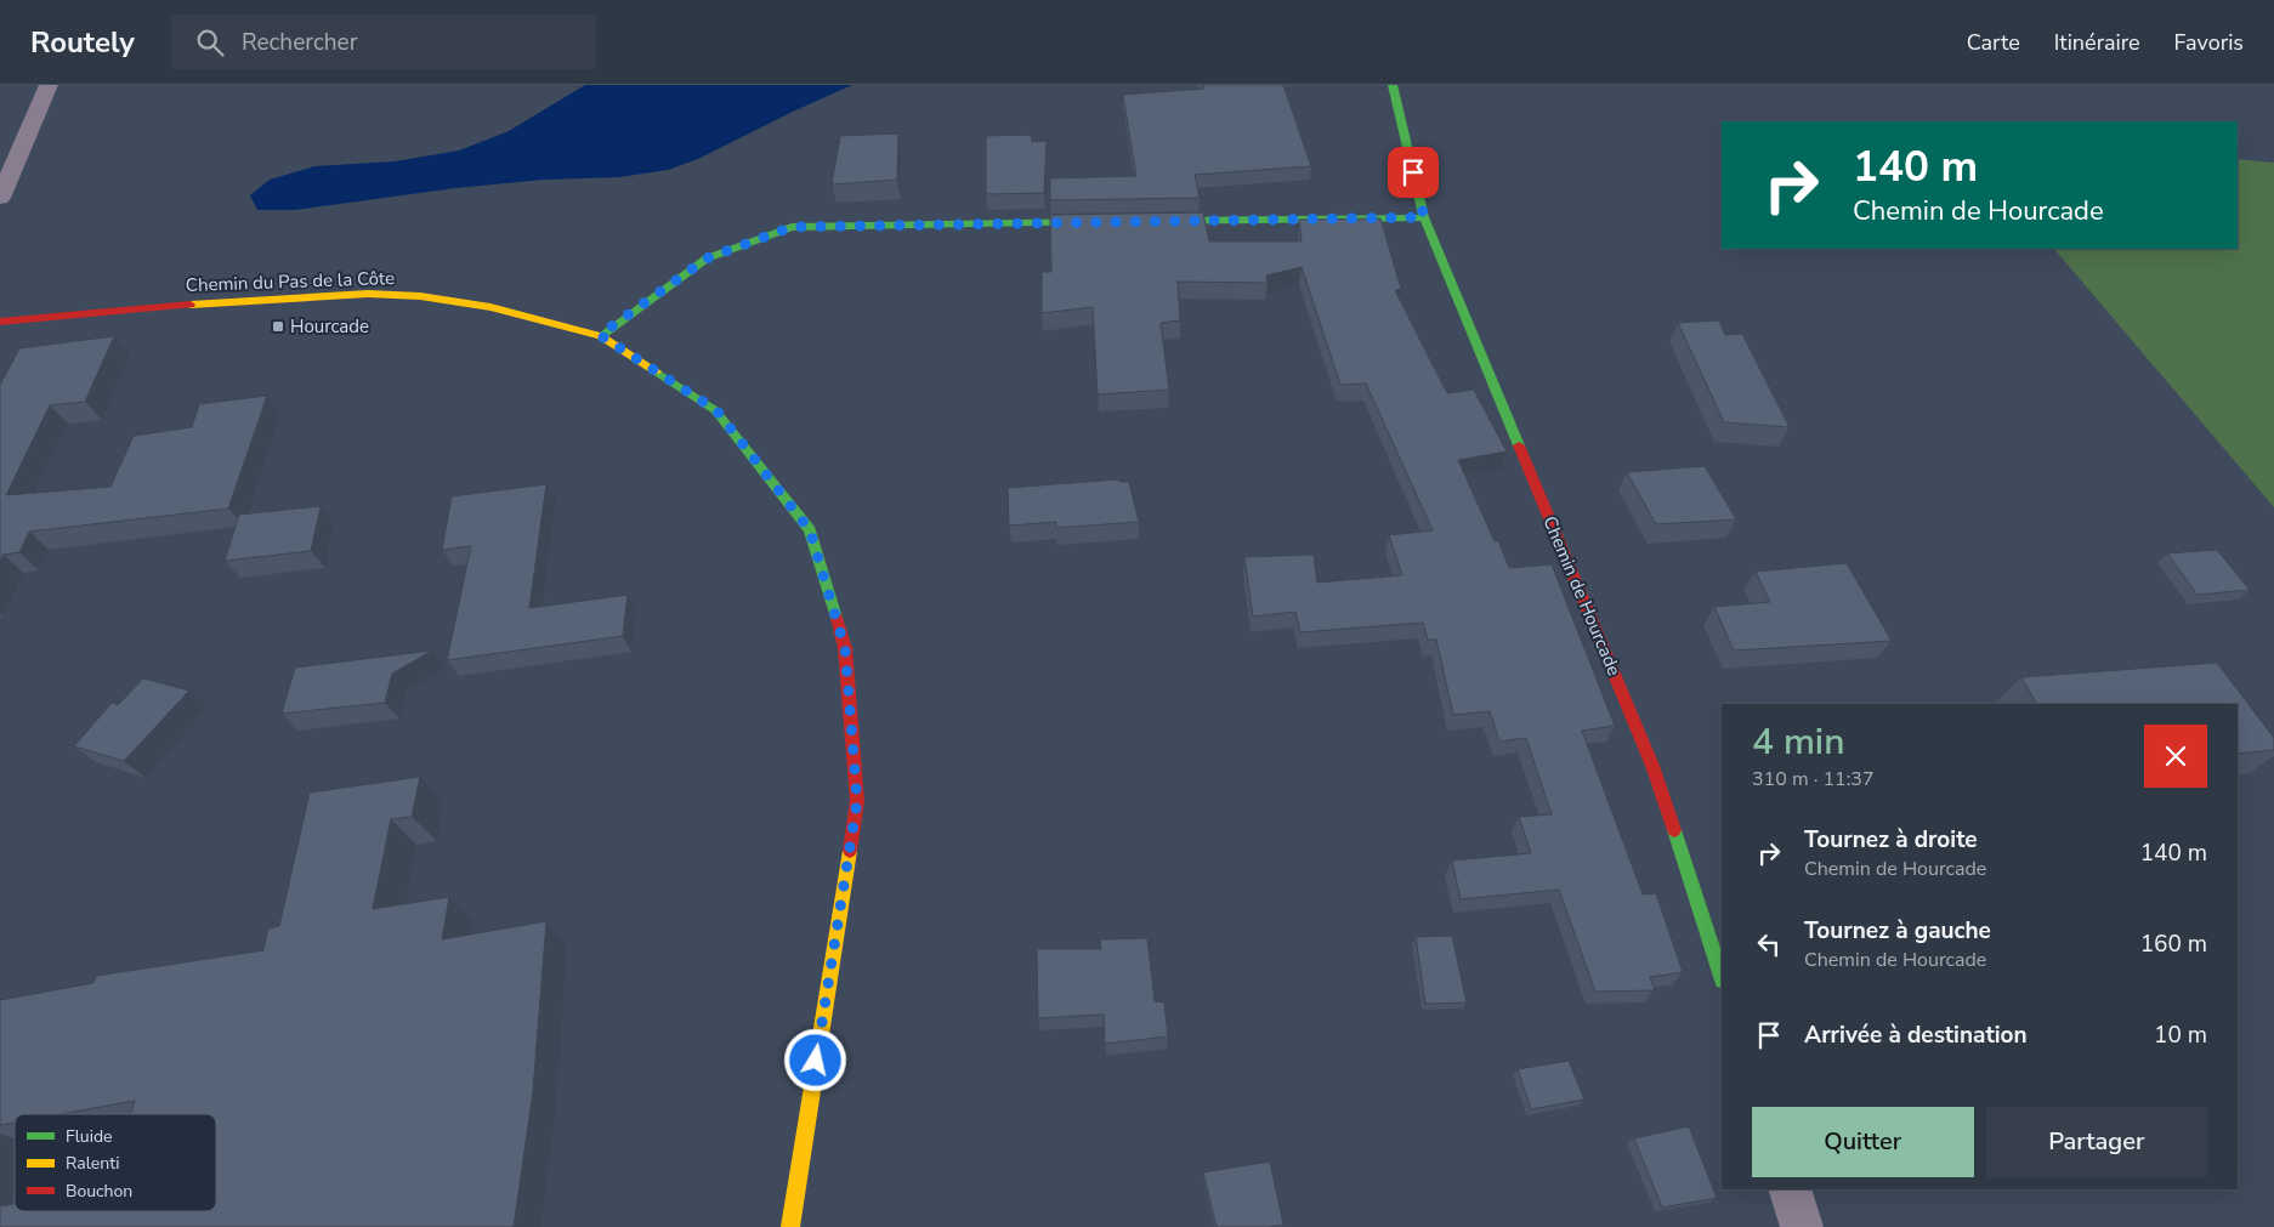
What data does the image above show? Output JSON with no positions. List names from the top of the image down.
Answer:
{
  "streets": {
    "street": ["Chemin du Pas de la Côte", "Chemin de Hourcade"]
  },
  "places": {
    "transit": ["Hourcade"]
  },
  "legend": ["Fluide", "Ralenti", "Bouchon"],
  "page": {
    "header": "Routely",
    "search": "Rechercher",
    "nav": ["Carte", "Itinéraire", "Favoris"],
    "turn": ["140 m", "Chemin de Hourcade"],
    "heading": ["4 min", "310 m · 11:37"],
    "list": [
      {
        "name": "Tournez à droite",
        "note": "Chemin de Hourcade",
        "value": "140 m"
      },
      {
        "name": "Tournez à gauche",
        "note": "Chemin de Hourcade",
        "value": "160 m"
      },
      {
        "name": "Arrivée à destination",
        "value": "10 m"
      }
    ],
    "buttons": ["Quitter", "Partager"]
  }
}
